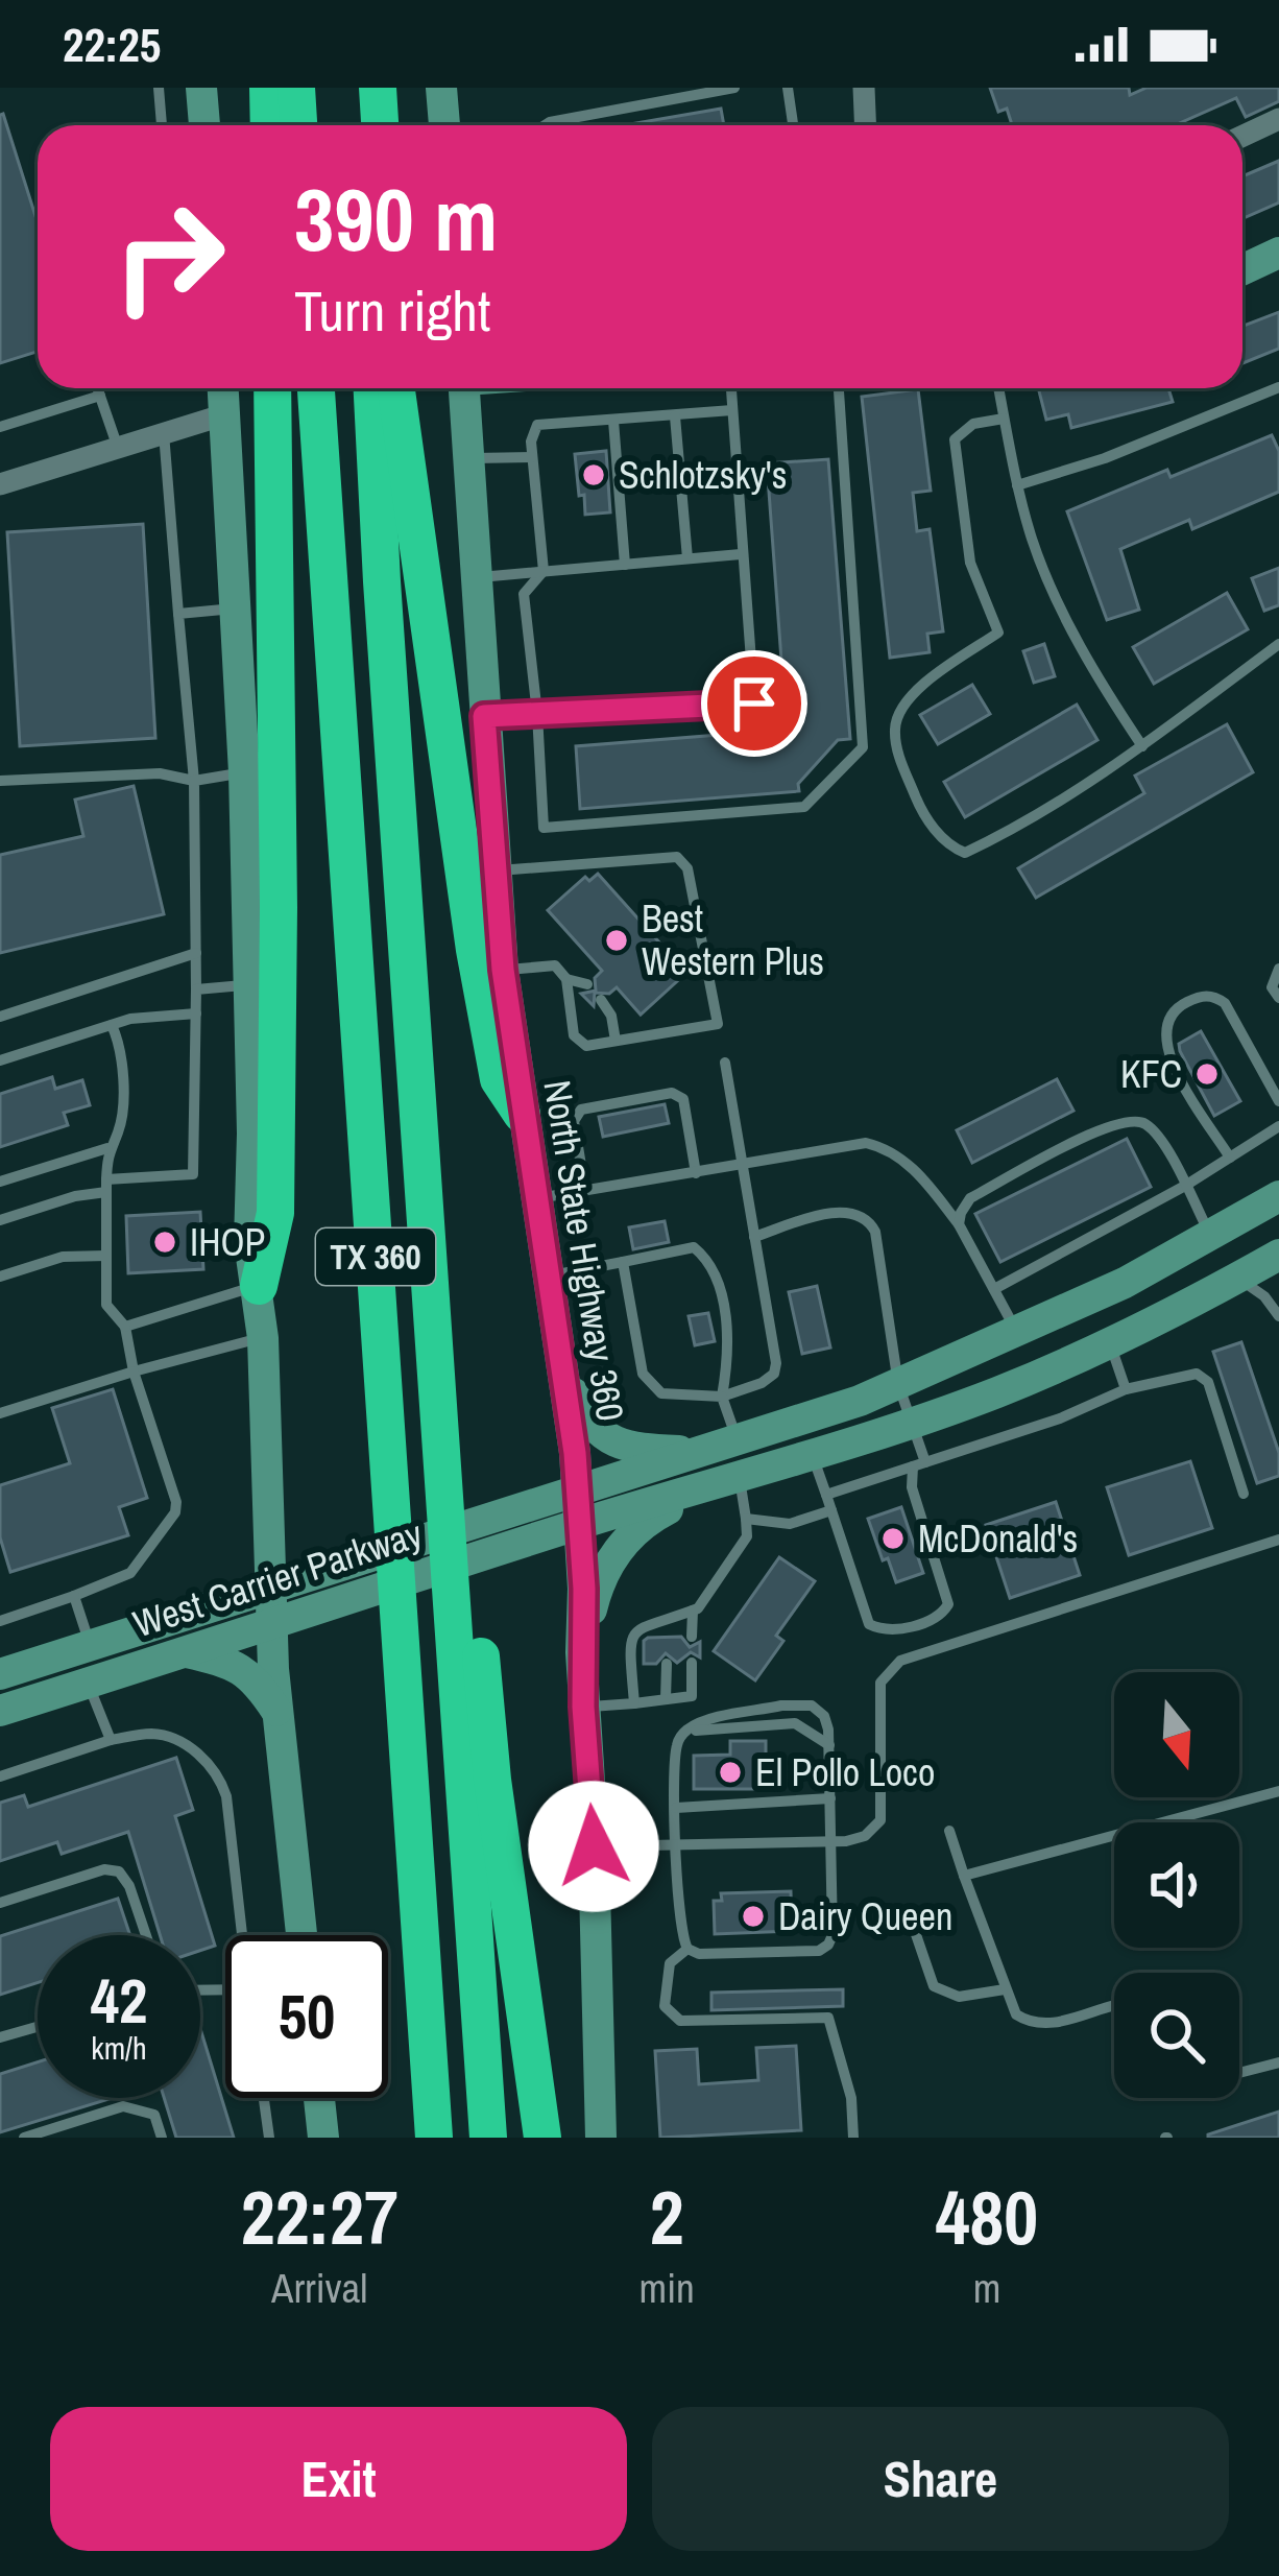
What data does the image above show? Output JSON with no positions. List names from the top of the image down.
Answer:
{
  "streets": {
    "highway": ["TX 360"],
    "main road": ["North State Highway 360", "West Carrier Parkway"]
  },
  "crossings": [
    ["North State Highway 360", "West Carrier Parkway"]
  ],
  "places": [
    "Schlotzsky's",
    "Best Western Plus",
    "KFC",
    "IHOP",
    "McDonald's",
    "El Pollo Loco",
    "Dairy Queen"
  ],
  "north": "bottom",
  "page": {
    "status": "22:25",
    "turn": ["390 m", "Turn right"],
    "speed": "42 km/h",
    "limit": "50",
    "eta": [
      "22:27",
      "Arrival",
      "2",
      "min",
      "480",
      "m"
    ],
    "buttons": ["Exit", "Share"]
  }
}
